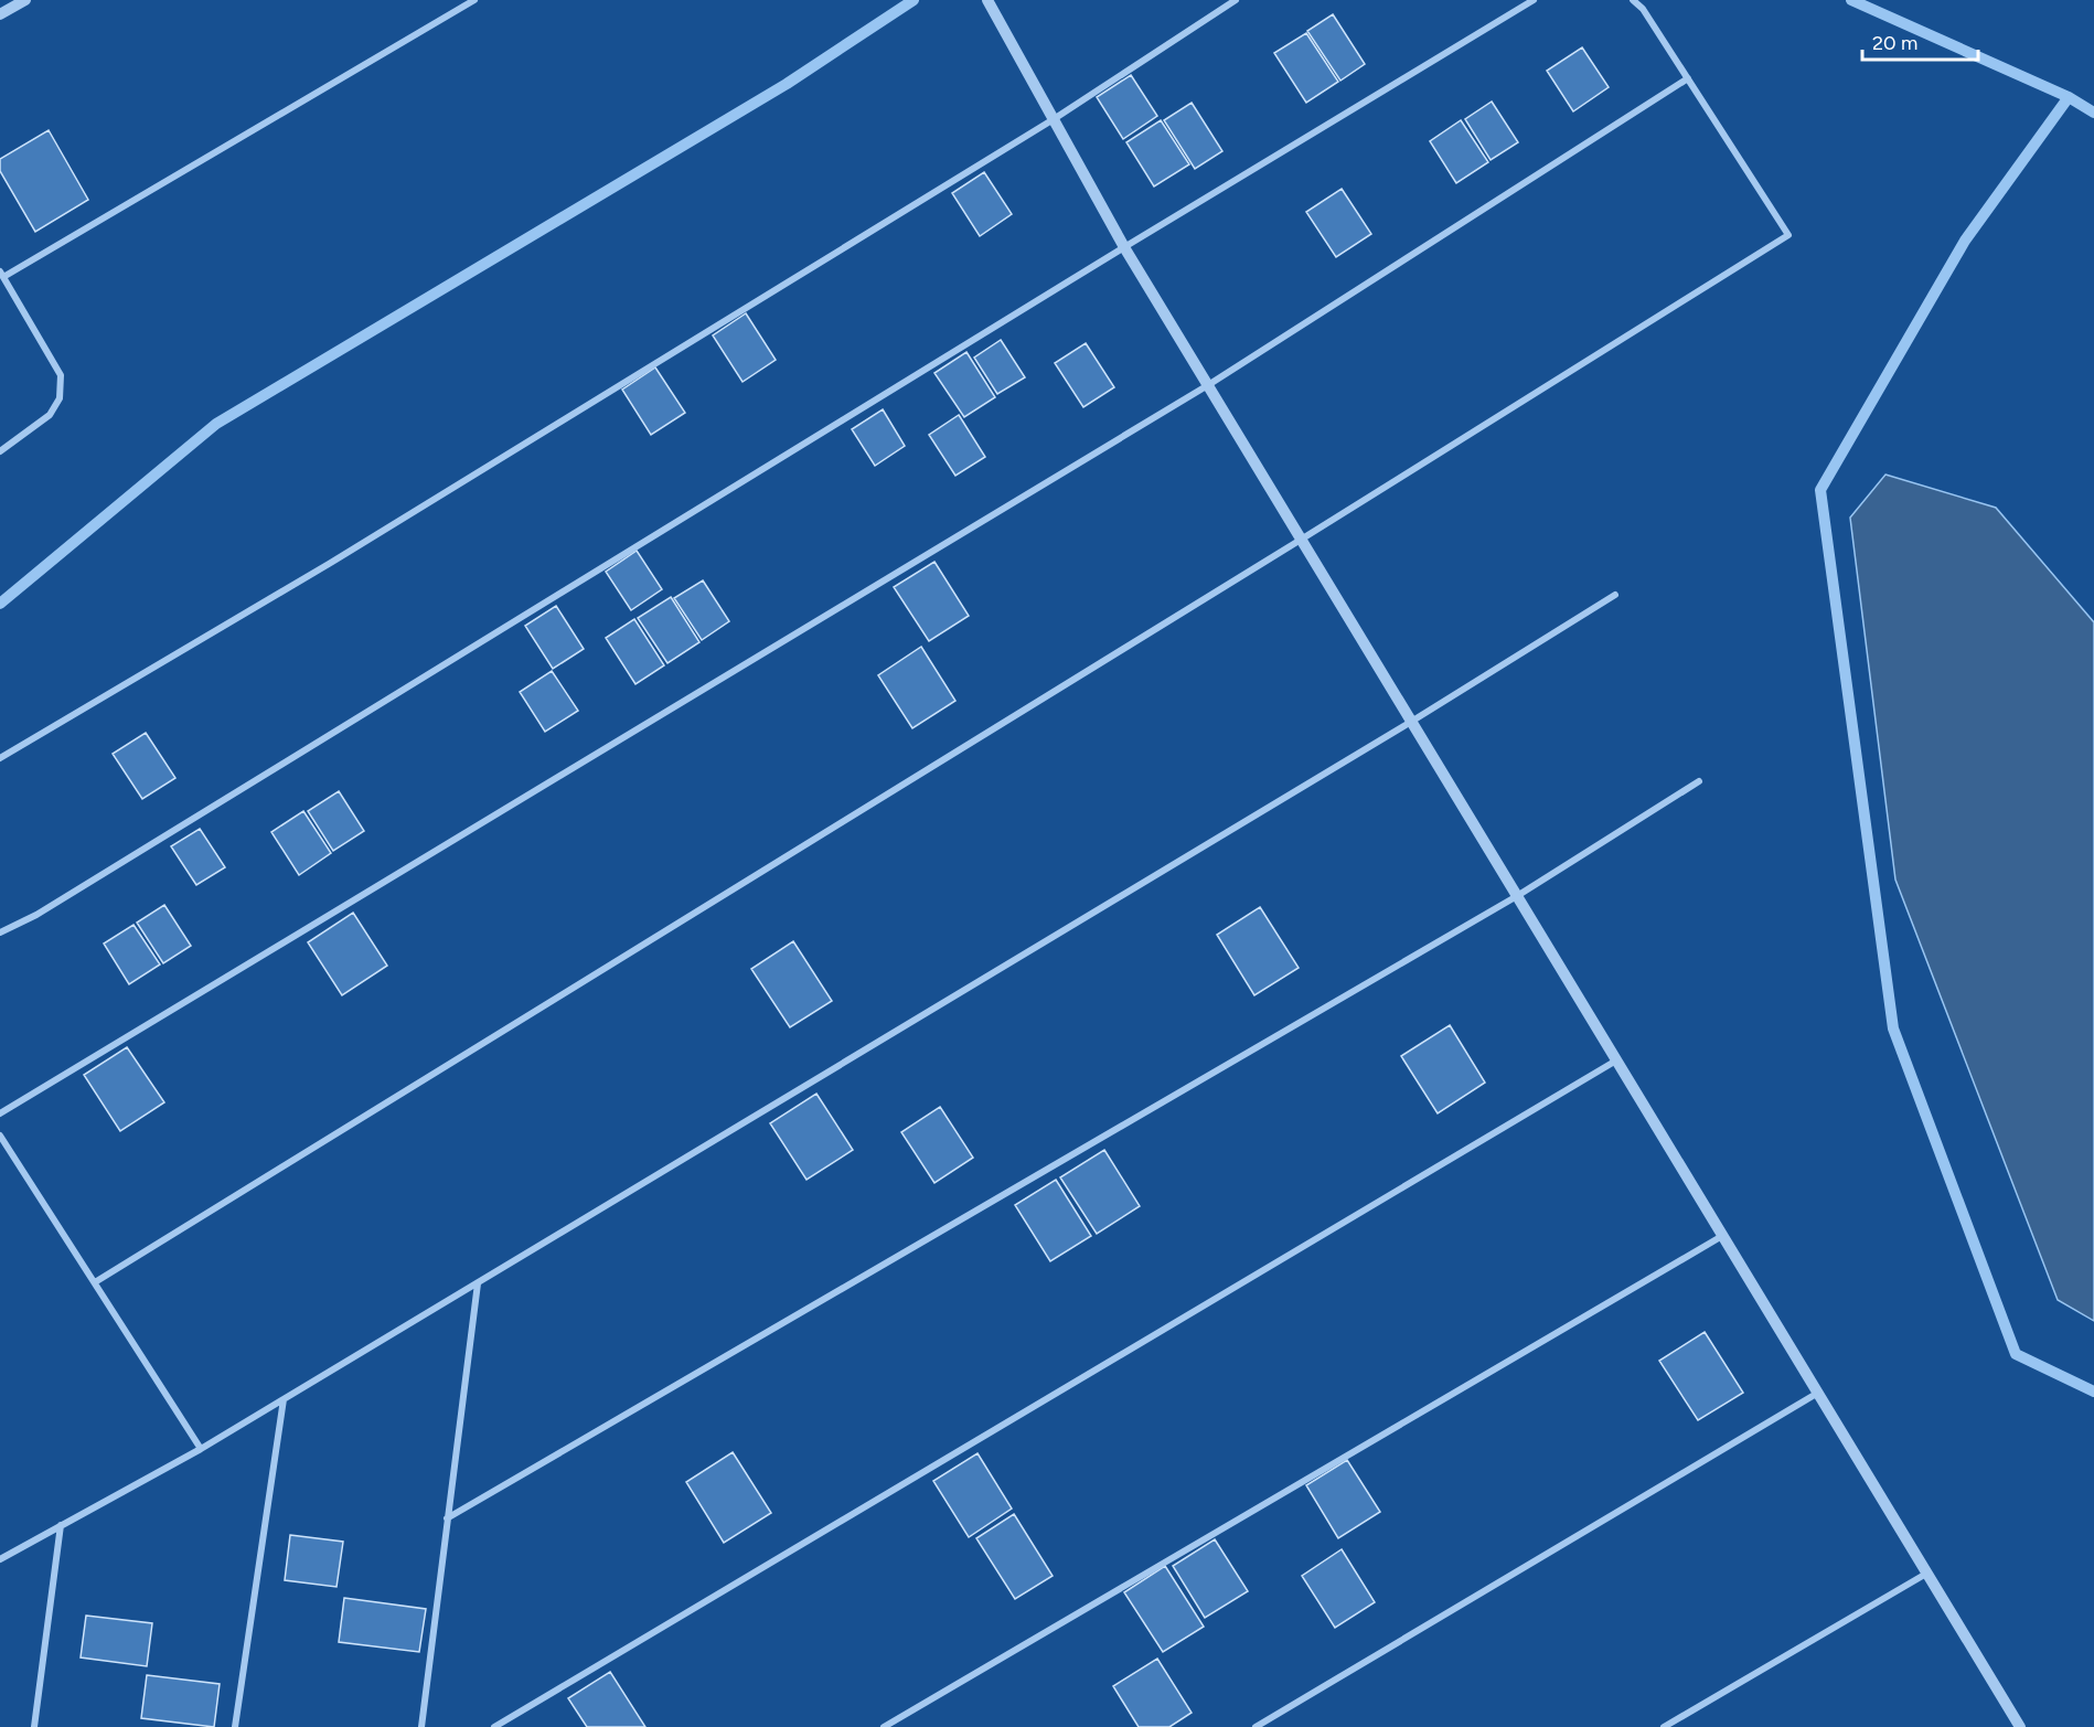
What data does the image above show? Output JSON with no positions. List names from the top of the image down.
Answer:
{
  "scale_bar": "20 m"
}
